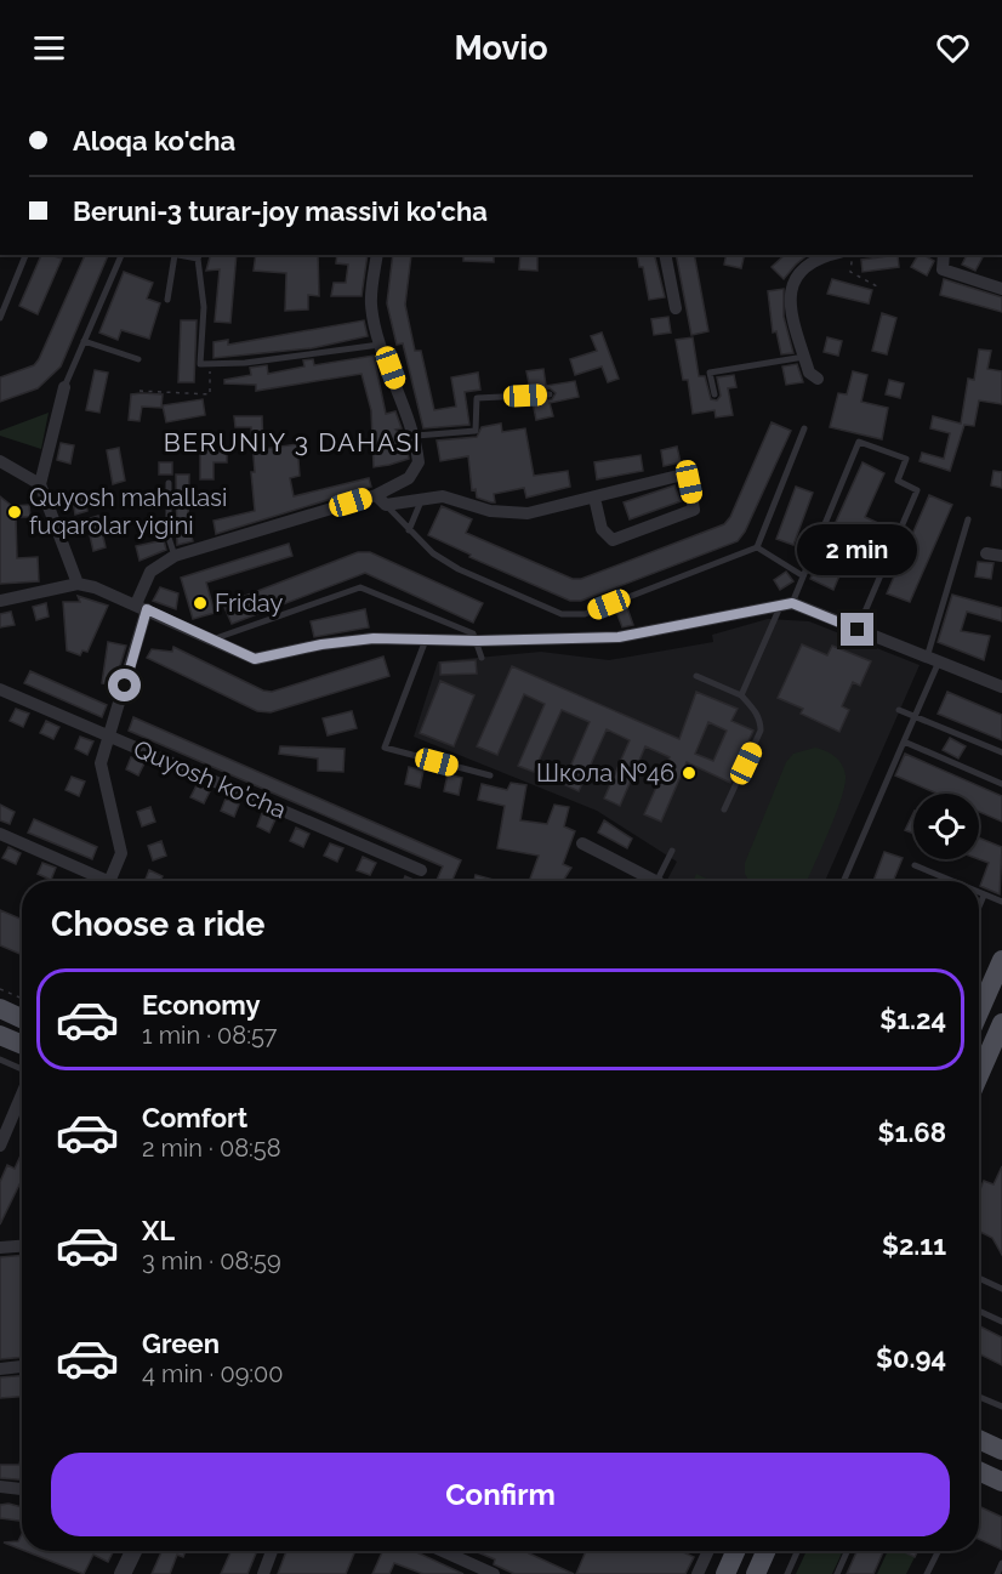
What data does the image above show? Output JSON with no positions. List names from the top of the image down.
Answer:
{
  "streets": {
    "street": ["Quyosh ko'cha"]
  },
  "districts": ["BERUNIY 3 DAHASI"],
  "places": ["Quyosh mahallasi fuqarolar yigini", "Friday", "Школа №46"],
  "page": {
    "header": "Movio",
    "banner": ["Aloqa ko'cha", "Beruni-3 turar-joy massivi ko'cha"],
    "bubble": "2 min",
    "heading": "Choose a ride",
    "list": [
      {
        "name": "Economy",
        "note": "1 min · 08:57",
        "value": "$1.24"
      },
      {
        "name": "Comfort",
        "note": "2 min · 08:58",
        "value": "$1.68"
      },
      {
        "name": "XL",
        "note": "3 min · 08:59",
        "value": "$2.11"
      },
      {
        "name": "Green",
        "note": "4 min · 09:00",
        "value": "$0.94"
      }
    ],
    "buttons": "Confirm"
  }
}
